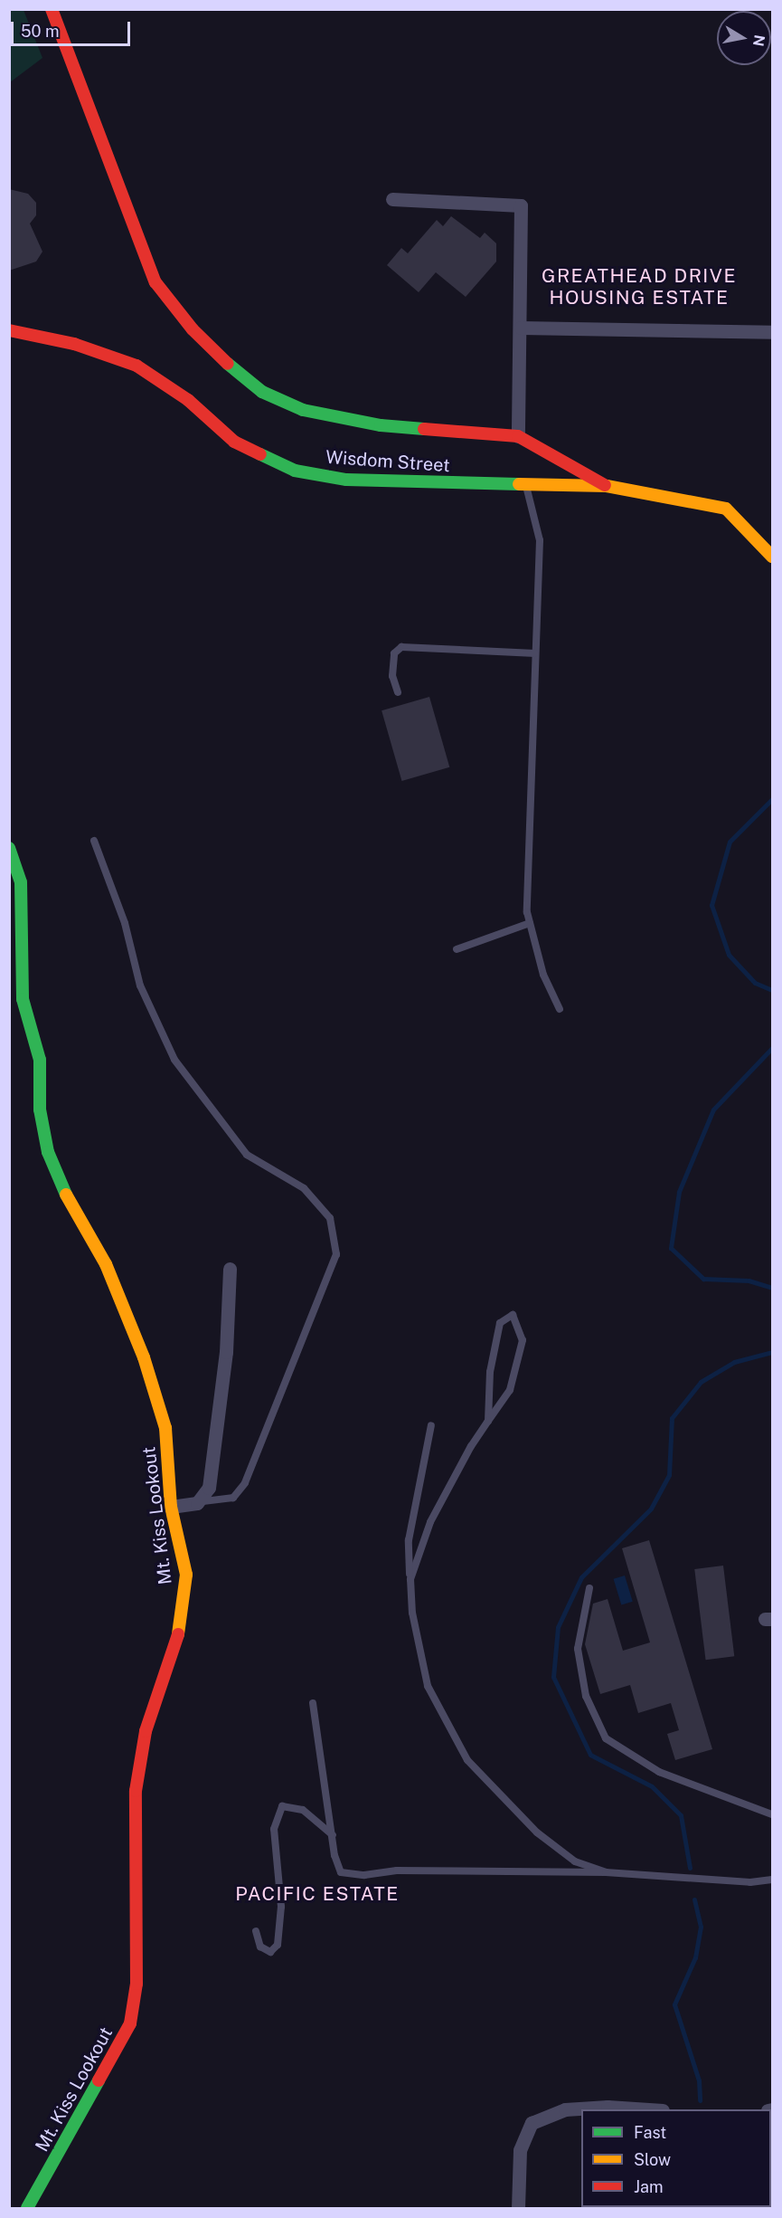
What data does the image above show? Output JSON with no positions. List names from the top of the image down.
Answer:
{
  "streets": {
    "street": ["Wisdom Street", "Mt. Kiss Lookout"]
  },
  "districts": ["GREATHEAD DRIVE HOUSING ESTATE", "PACIFIC ESTATE"],
  "legend": ["Fast", "Slow", "Jam"],
  "scale_bar": "50 m",
  "north": "right"
}
